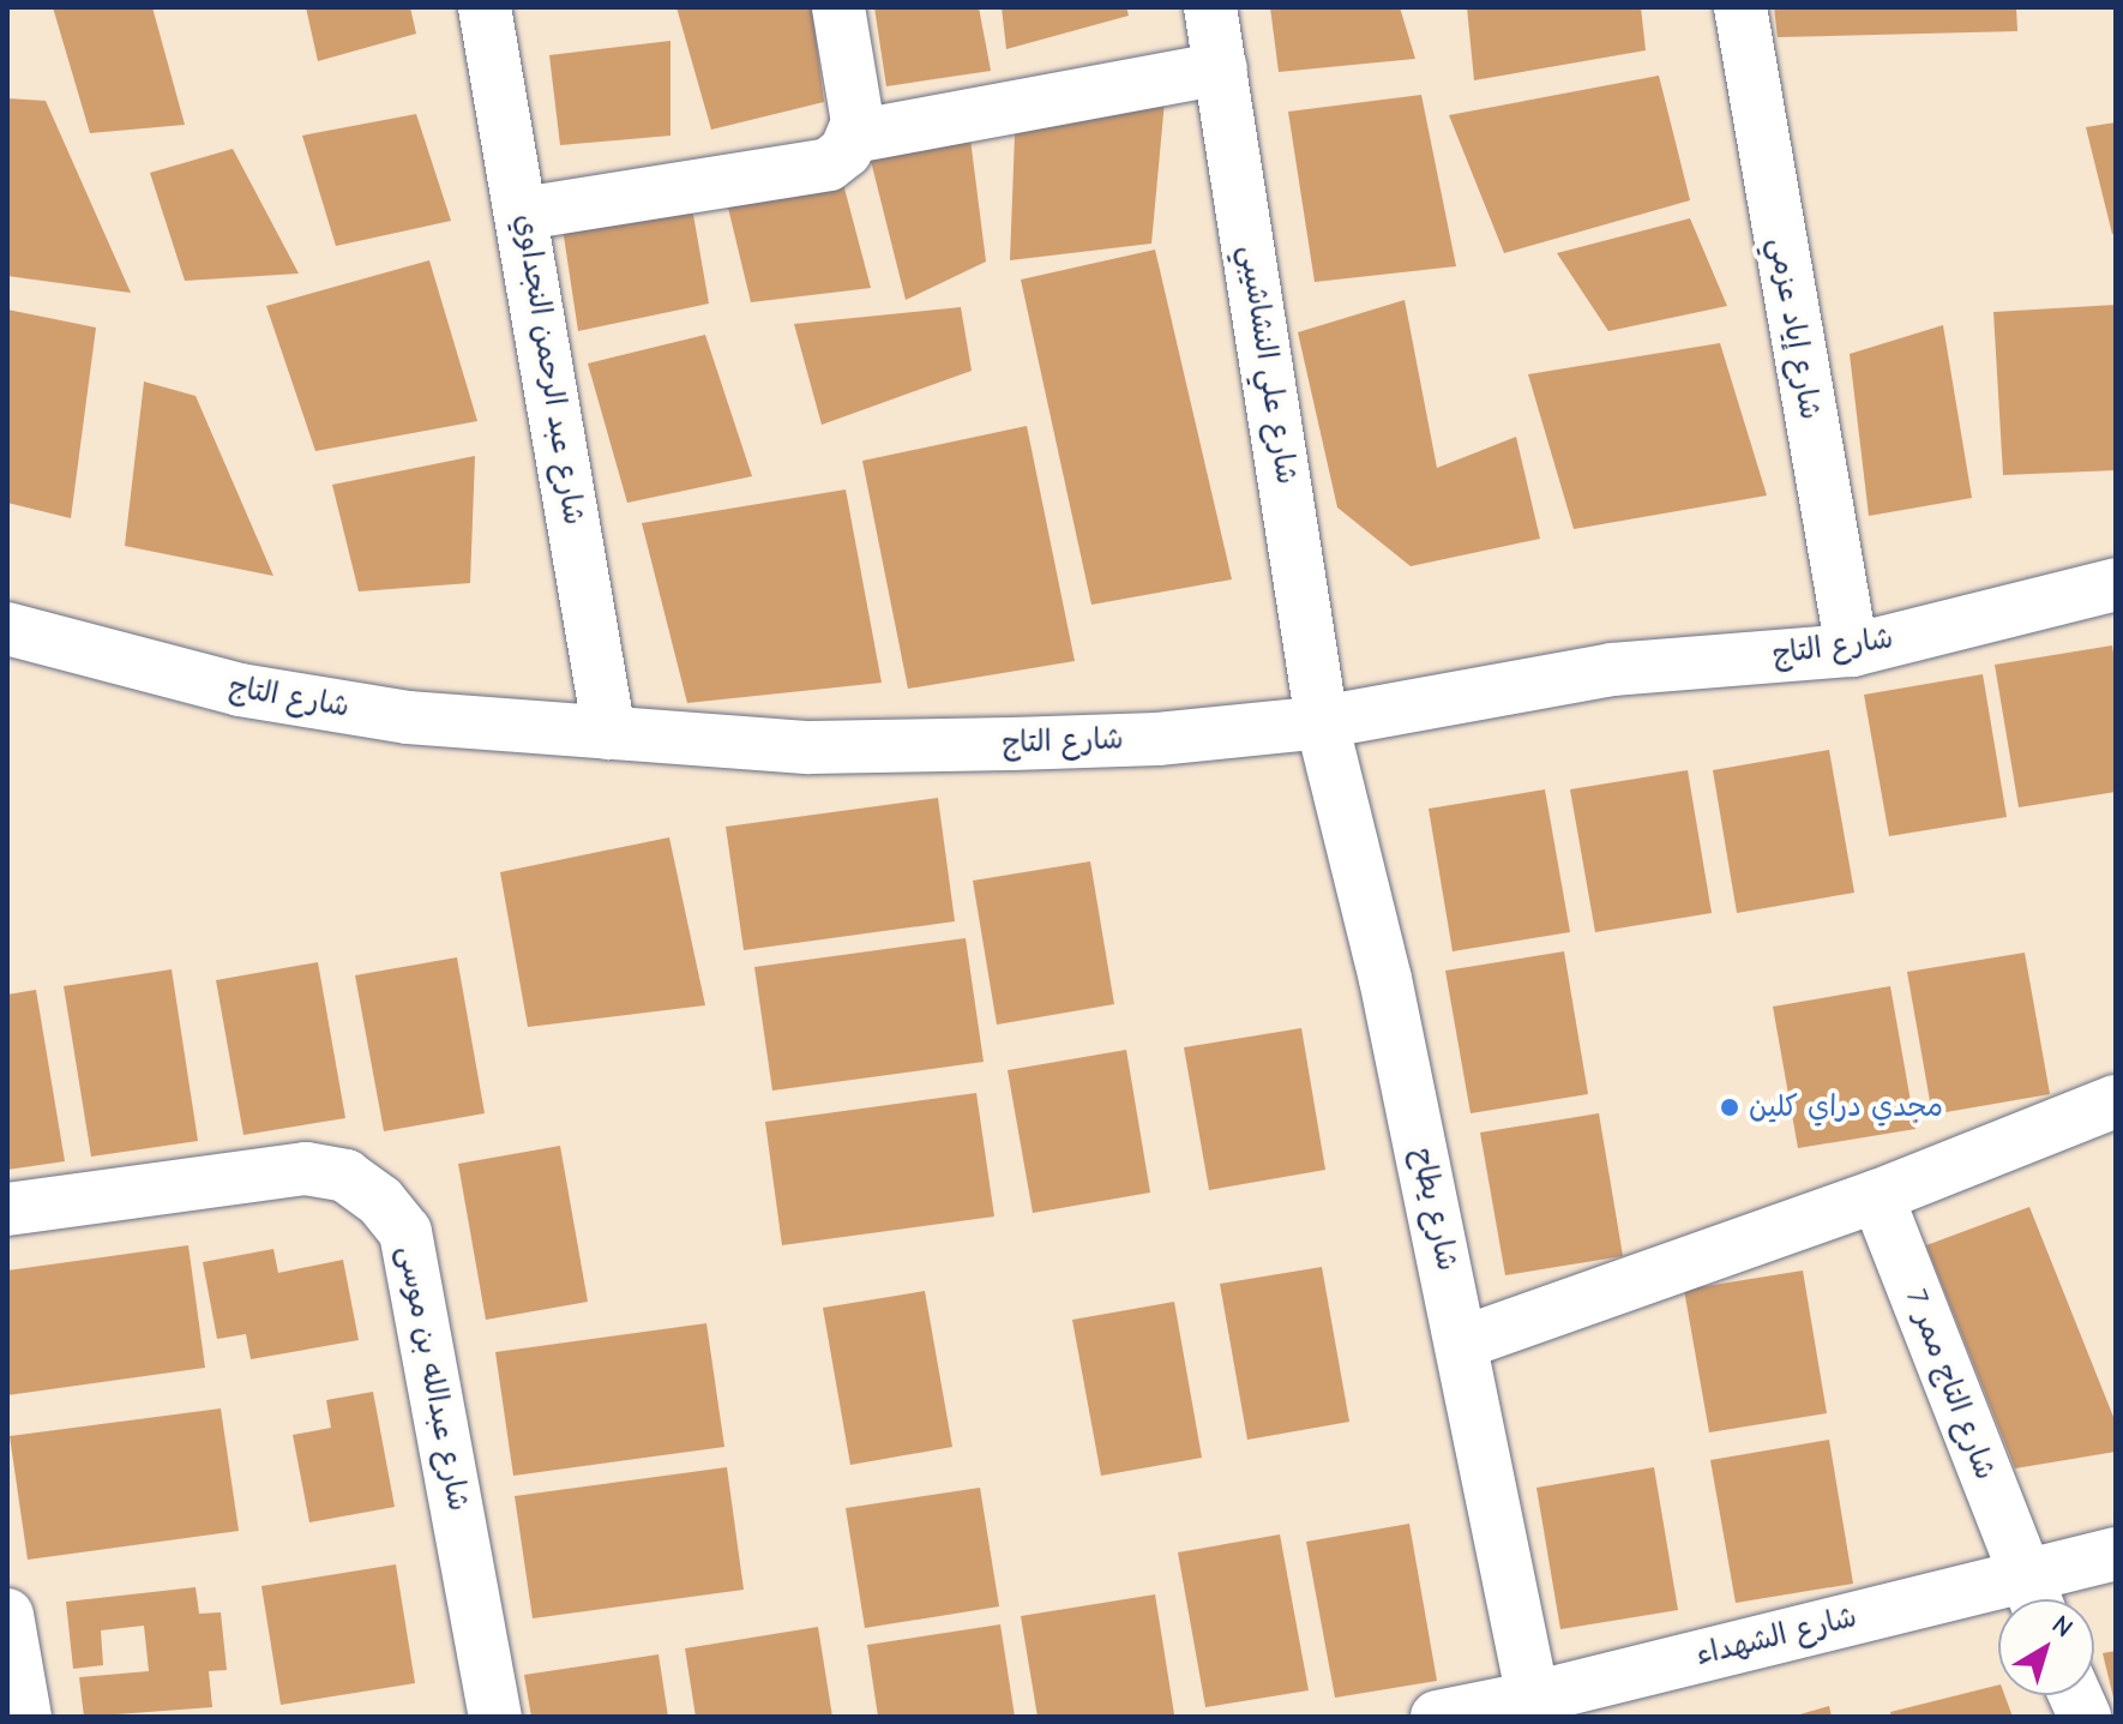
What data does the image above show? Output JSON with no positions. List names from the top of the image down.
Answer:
{
  "streets": {
    "street": [
      "شارع إياد عزمي",
      "شارع علي النشاشيبي",
      "شارع عبد الرحمن النجداوي",
      "شارع التاج",
      "شارع يطاح",
      "شارع عبدالله بن موسى",
      "شارع التاج ممر 7",
      "شارع الشهداء"
    ]
  },
  "crossings": [
    ["شارع إياد عزمي", "شارع التاج"],
    ["شارع علي النشاشيبي", "شارع التاج"],
    ["شارع علي النشاشيبي", "شارع يطاح"],
    ["شارع عبد الرحمن النجداوي", "شارع التاج"],
    ["شارع التاج", "شارع يطاح"],
    ["شارع يطاح", "شارع الشهداء"],
    ["شارع التاج ممر 7", "شارع الشهداء"]
  ],
  "places": ["مجدي دراي كلين"],
  "north": "top right"
}
